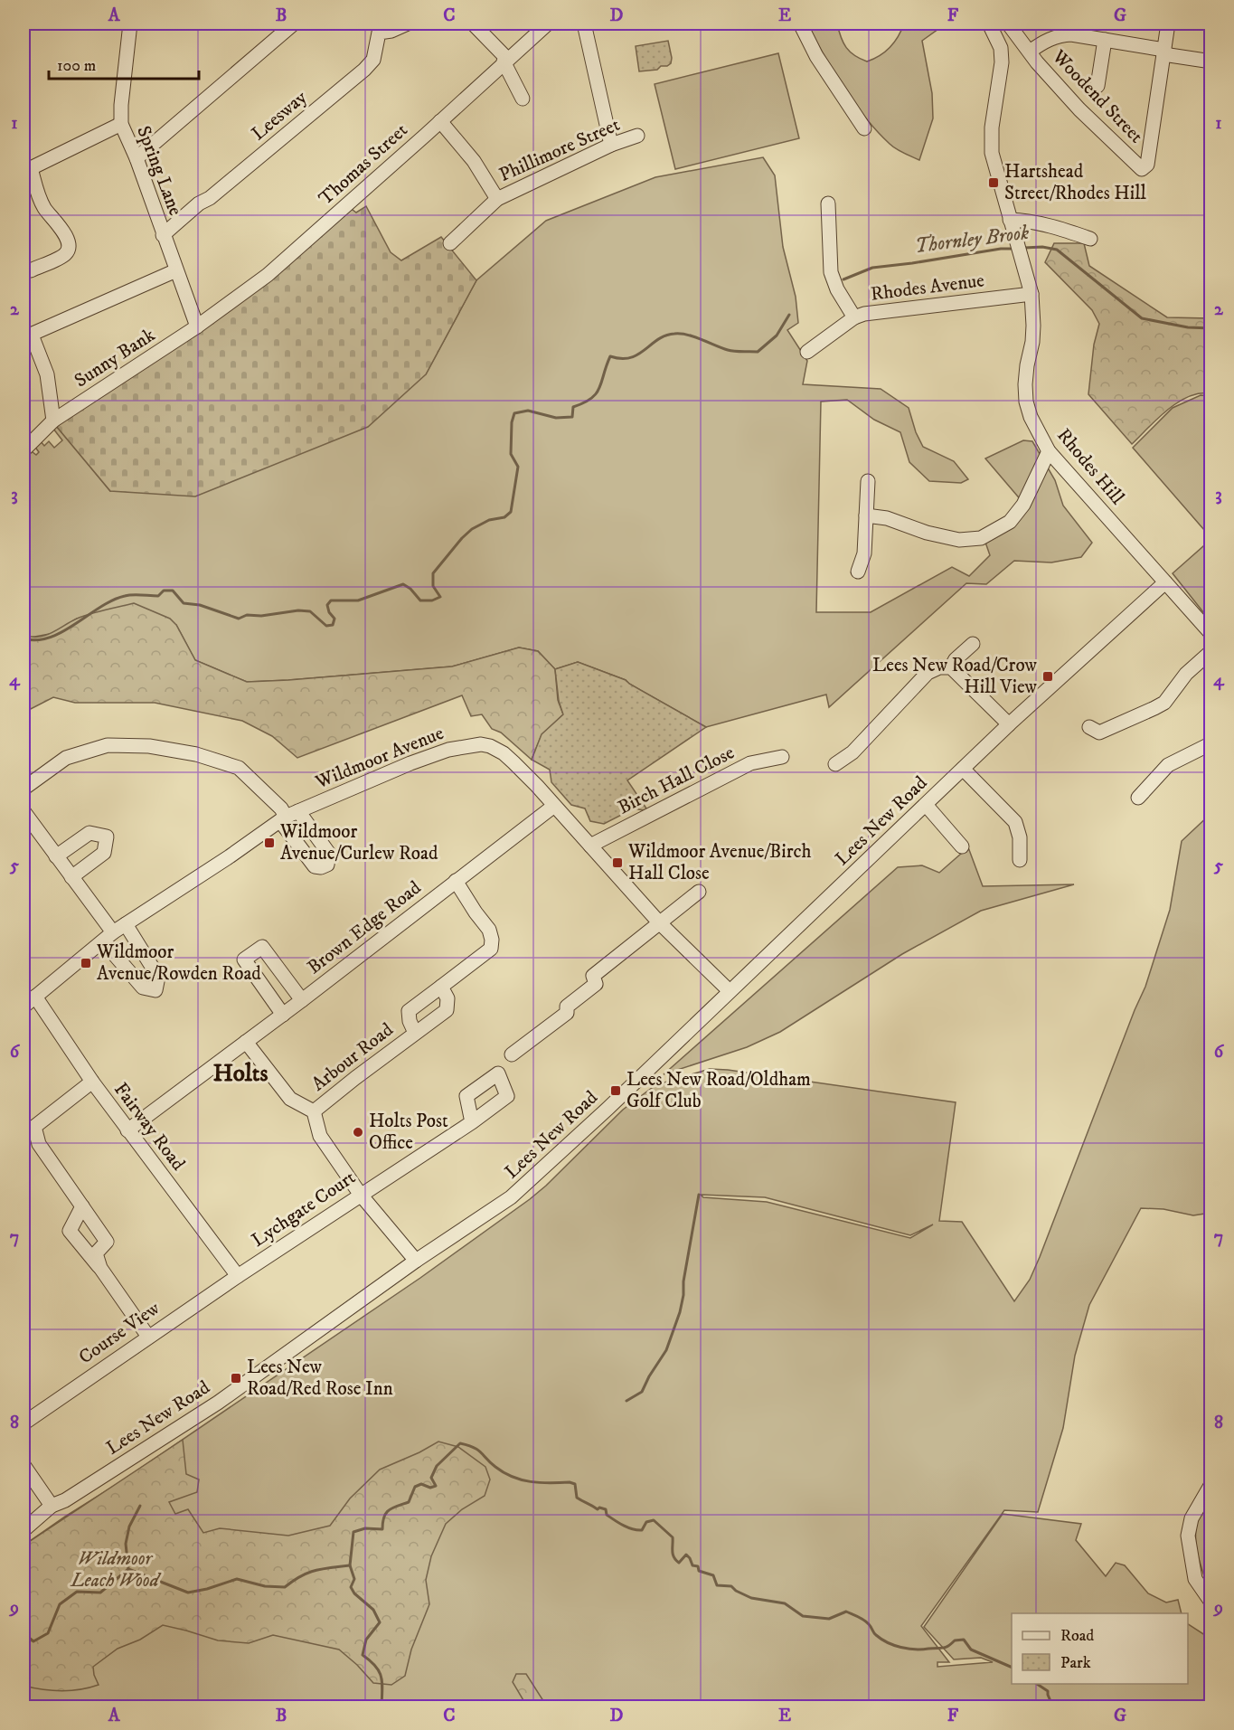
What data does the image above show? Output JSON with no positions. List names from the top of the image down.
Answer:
{
  "streets": {
    "street": [
      "Woodend Street",
      "Leesway",
      "Phillimore Street",
      "Thomas Street",
      "Spring Lane",
      "Rhodes Avenue",
      "Sunny Bank",
      "Rhodes Hill",
      "Wildmoor Avenue",
      "Birch Hall Close",
      "Lees New Road",
      "Brown Edge Road",
      "Arbour Road",
      "Fairway Road",
      "Lychgate Court",
      "Course View"
    ]
  },
  "crossings": [
    ["Leesway", "Spring Lane"],
    ["Phillimore Street", "Thomas Street"],
    ["Thomas Street", "Spring Lane"],
    ["Thomas Street", "Sunny Bank"],
    ["Spring Lane", "Sunny Bank"],
    ["Rhodes Avenue", "Rhodes Hill"],
    ["Rhodes Hill", "Lees New Road"],
    ["Wildmoor Avenue", "Birch Hall Close"],
    ["Wildmoor Avenue", "Lees New Road"],
    ["Wildmoor Avenue", "Brown Edge Road"],
    ["Wildmoor Avenue", "Fairway Road"],
    ["Brown Edge Road", "Arbour Road"],
    ["Brown Edge Road", "Fairway Road"],
    ["Fairway Road", "Lychgate Court"],
    ["Fairway Road", "Course View"],
    ["Lychgate Court", "Course View"]
  ],
  "districts": ["Holts"],
  "water": ["Thornley Brook"],
  "parks": ["Wildmoor Leach Wood"],
  "places": {
    "transit": [
      "Hartshead Street/Rhodes Hill",
      "Lees New Road/Crow Hill View",
      "Wildmoor Avenue/Curlew Road",
      "Wildmoor Avenue/Birch Hall Close",
      "Wildmoor Avenue/Rowden Road",
      "Lees New Road/Oldham Golf Club",
      "Lees New Road/Red Rose Inn"
    ],
    "other": ["Holts Post Office"]
  },
  "legend": ["Road", "Park"],
  "scale_bar": "100 m",
  "grid": {
    "columns": [
      "A",
      "B",
      "C",
      "D",
      "E",
      "F",
      "G"
    ],
    "rows": [
      "1",
      "2",
      "3",
      "4",
      "5",
      "6",
      "7",
      "8",
      "9"
    ]
  }
}
